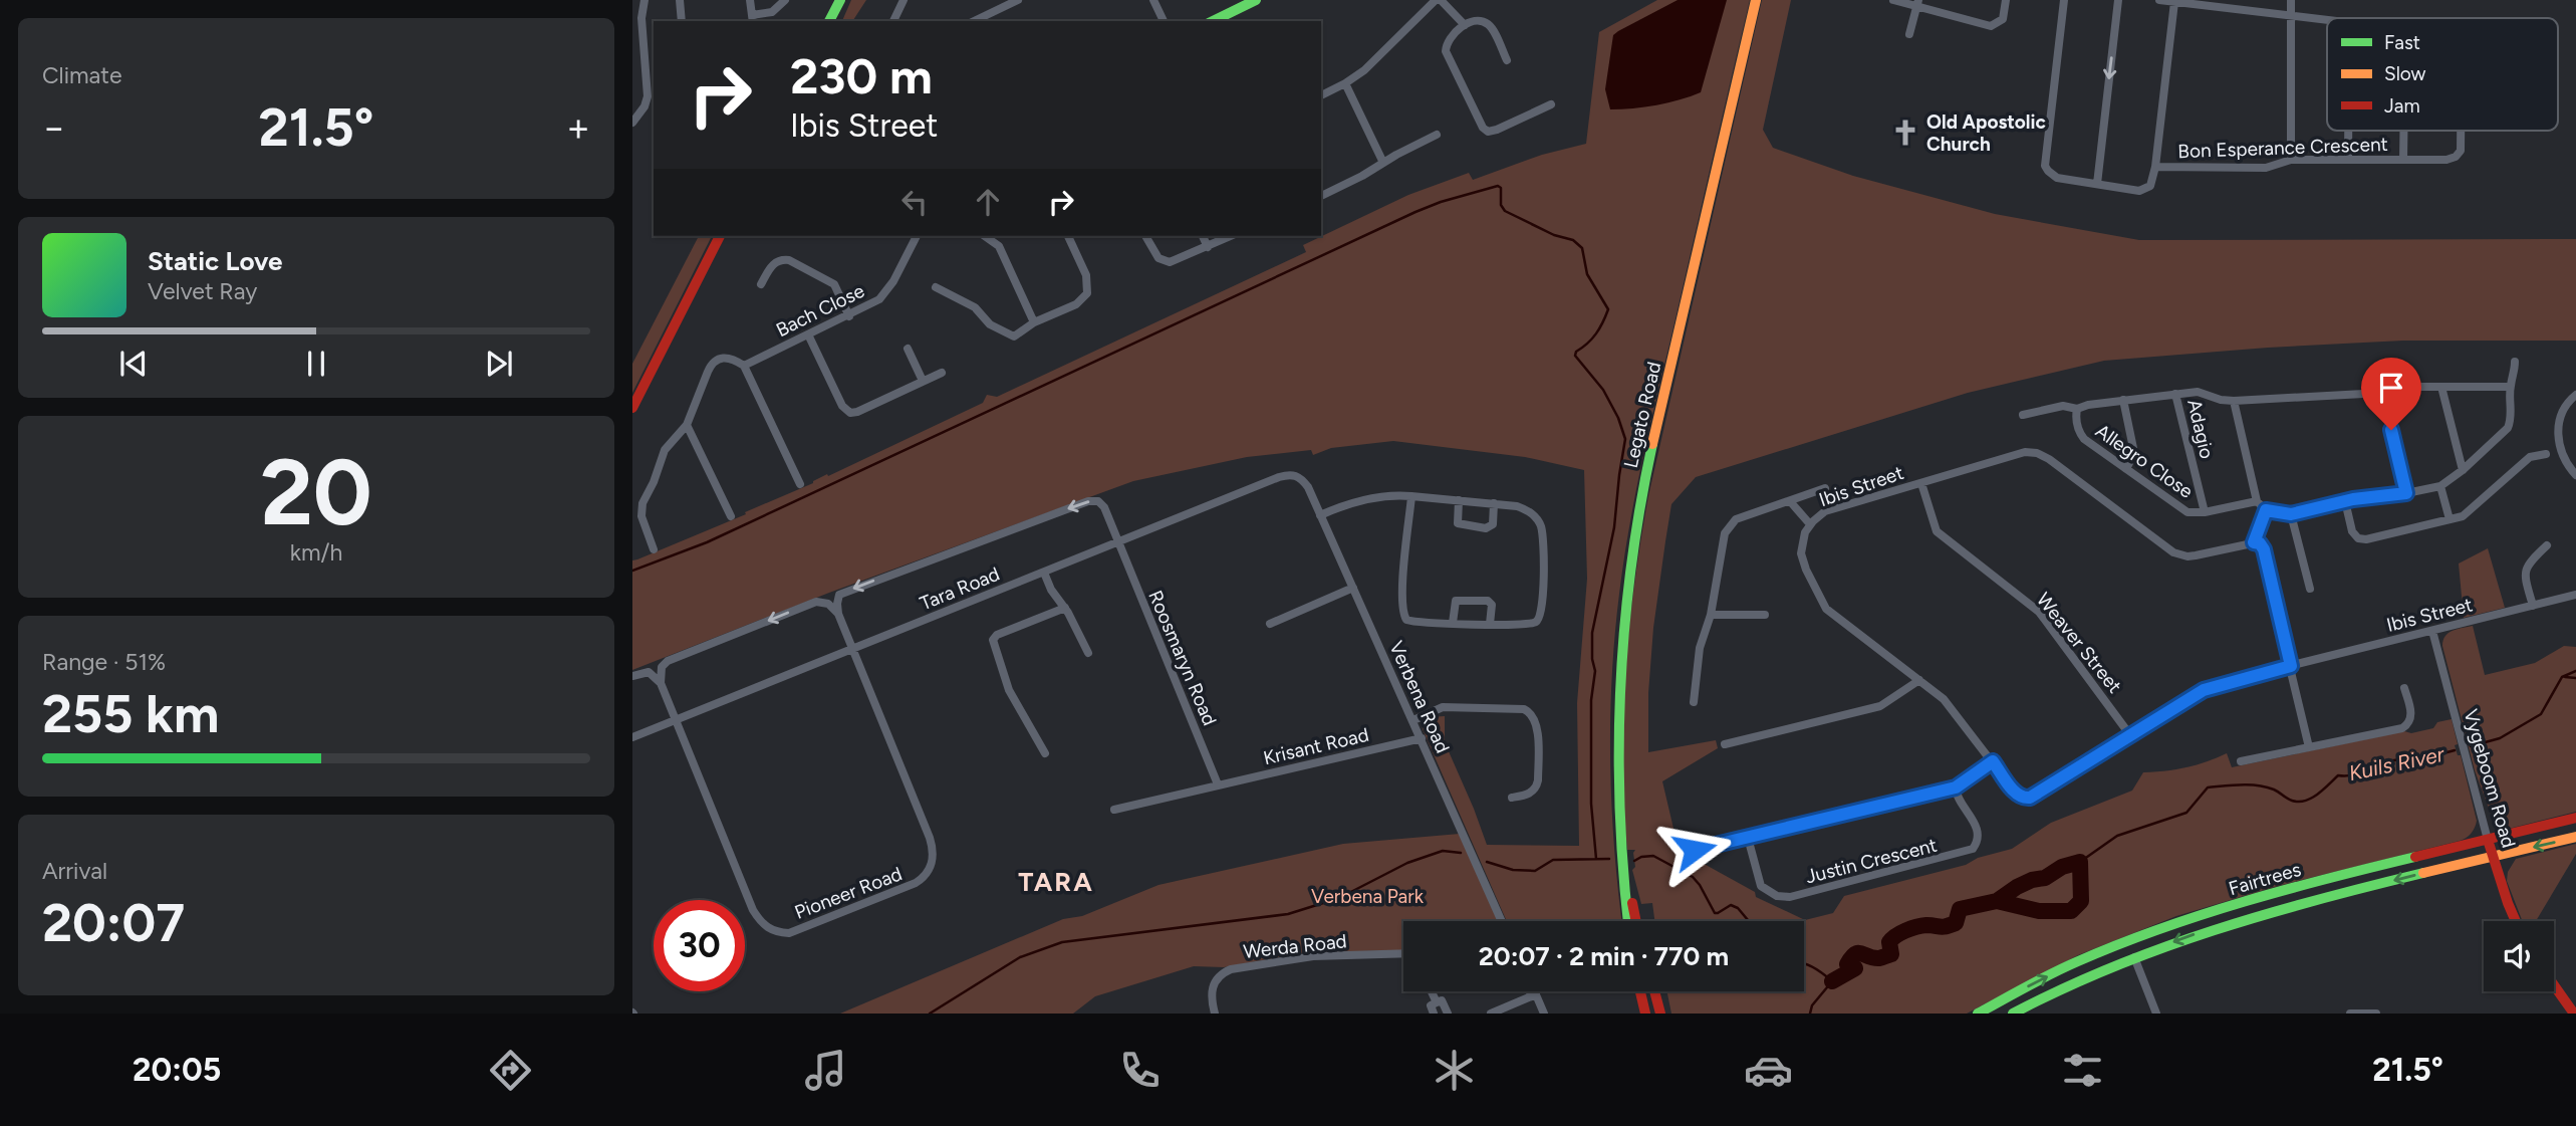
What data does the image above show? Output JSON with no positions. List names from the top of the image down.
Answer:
{
  "streets": {
    "main road": ["Legato Road", "Vygeboom Road", "Fairtrees"],
    "street": [
      "Bon Esperance Crescent",
      "Bach Close",
      "Adagio",
      "Allegro Close",
      "Ibis Street",
      "Tara Road",
      "Weaver Street",
      "Roosmaryn Road",
      "Verbena Road",
      "Krisant Road",
      "Justin Crescent",
      "Pioneer Road",
      "Werda Road"
    ]
  },
  "crossings": [
    ["Adagio", "Allegro Close"],
    ["Ibis Street", "Weaver Street"],
    ["Ibis Street", "Vygeboom Road"],
    ["Tara Road", "Roosmaryn Road"],
    ["Tara Road", "Verbena Road"],
    ["Tara Road", "Pioneer Road"],
    ["Roosmaryn Road", "Krisant Road"],
    ["Roosmaryn Road", "Pioneer Road"],
    ["Verbena Road", "Krisant Road"],
    ["Vygeboom Road", "Fairtrees"]
  ],
  "one_way": ["Roosmaryn Road"],
  "districts": ["TARA"],
  "water": ["Kuils River"],
  "parks": ["Verbena Park"],
  "places": {
    "church": ["Old Apostolic Church"]
  },
  "legend": ["Fast", "Slow", "Jam"],
  "page": {
    "tile": [
      "Climate",
      ["20", "km/h"],
      ["Range · 51%", "255 km"],
      ["Arrival", "20:07"]
    ],
    "turn": ["230 m", "Ibis Street"],
    "heat": ["−", "21.5°", "+"],
    "song": ["Static Love", "Velvet Ray"],
    "limit": "30",
    "trip": "20:07 · 2 min · 770 m",
    "tabs": ["20:05", "21.5°"]
  }
}
